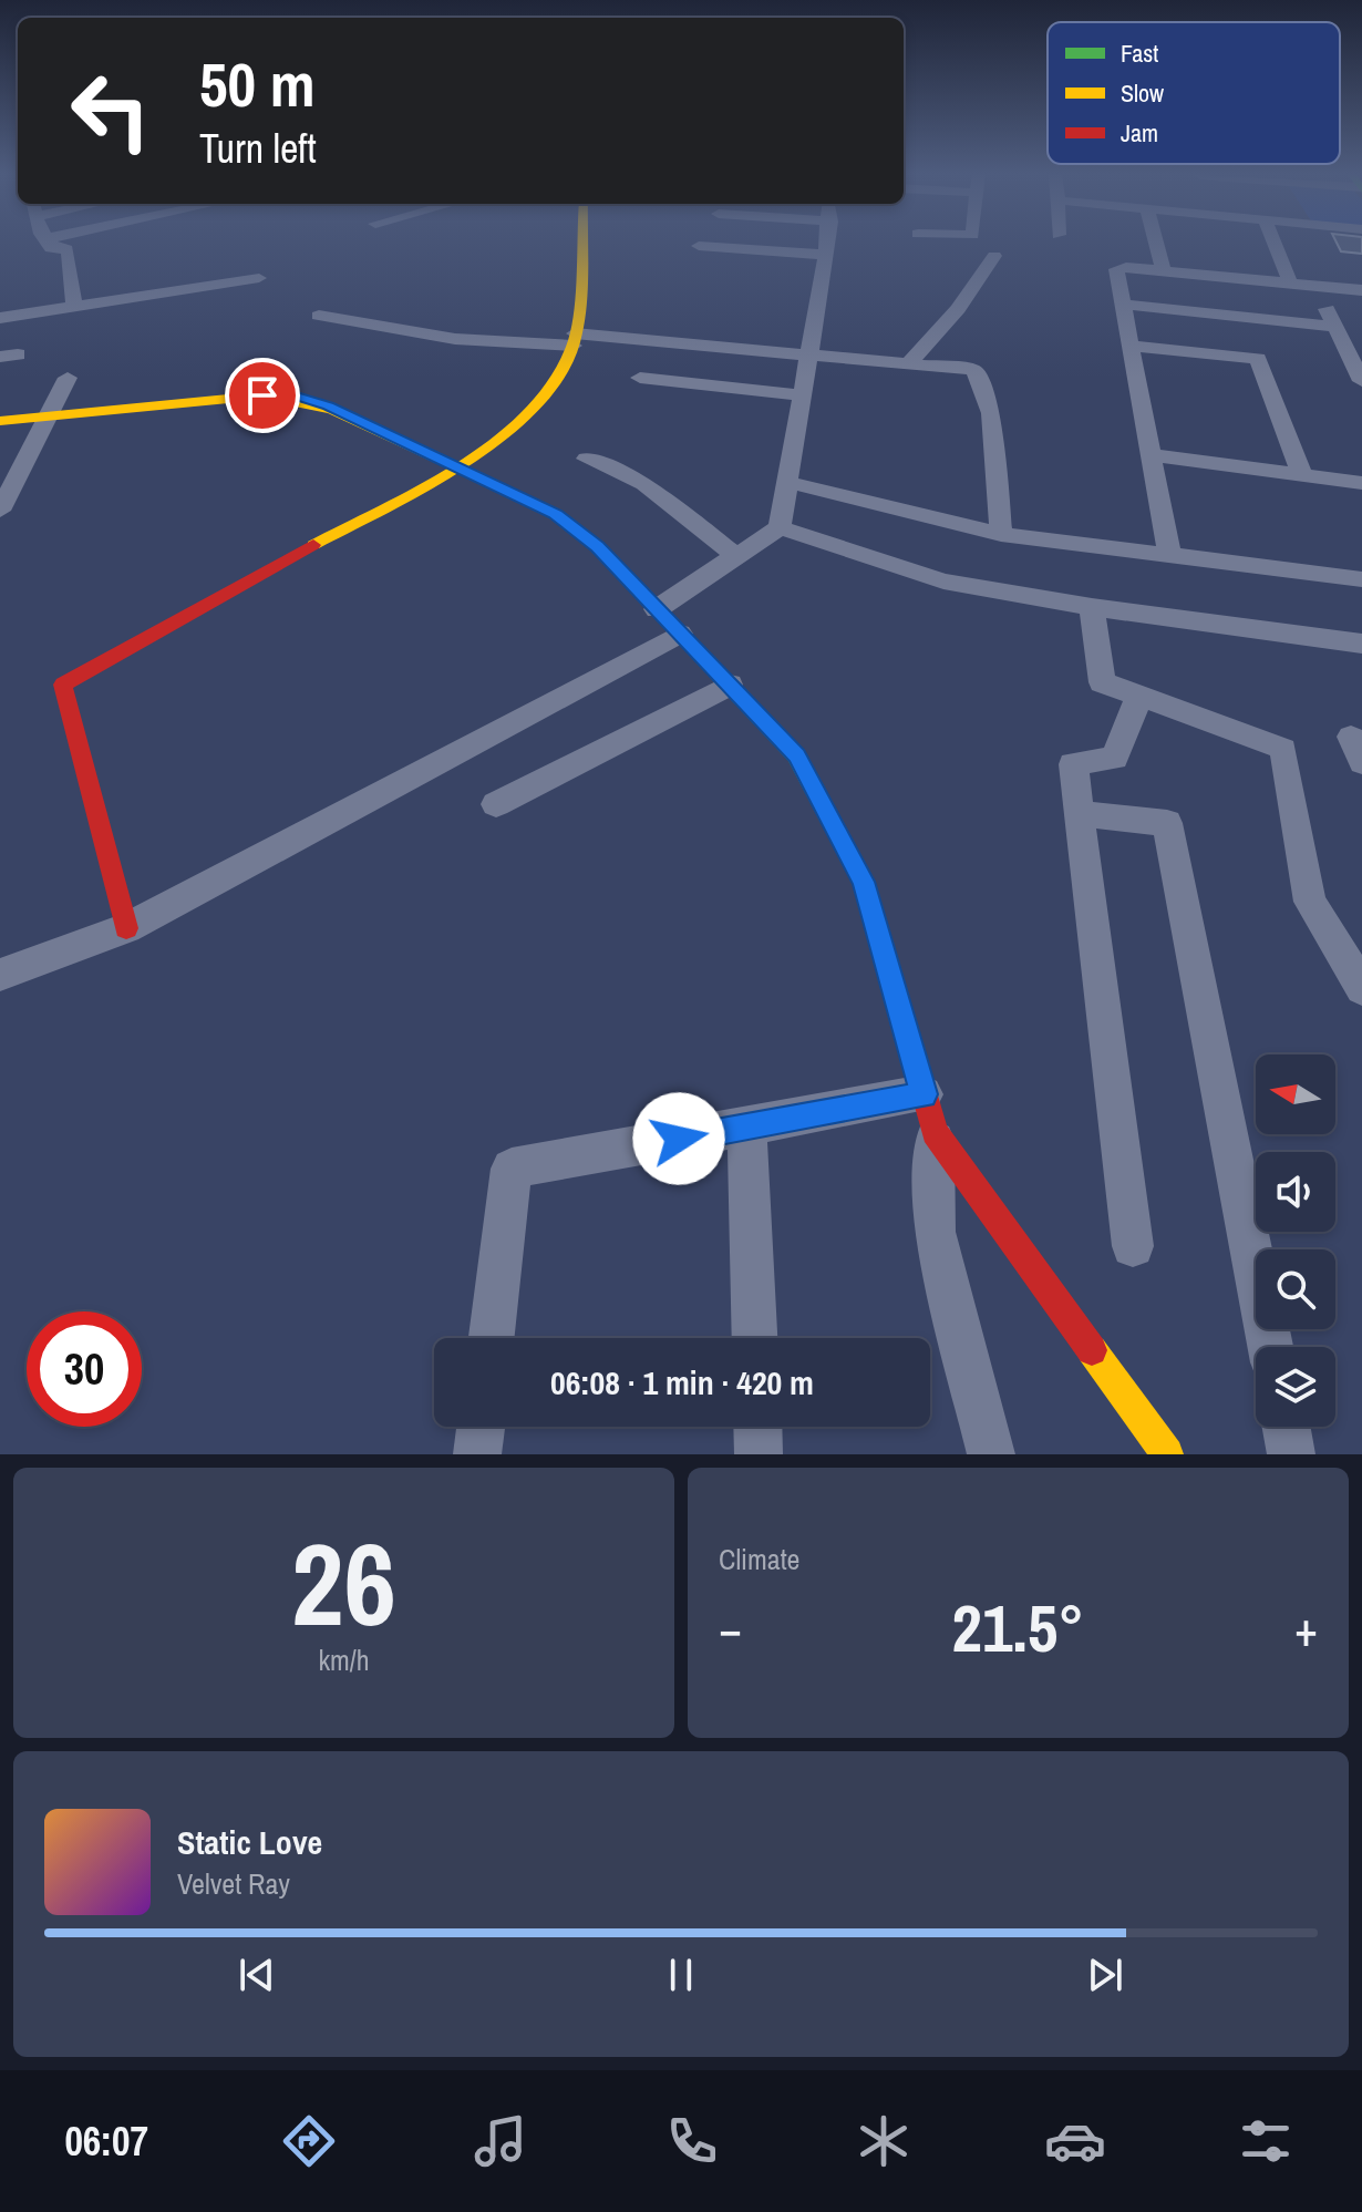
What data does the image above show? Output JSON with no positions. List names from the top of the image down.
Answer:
{
  "legend": ["Fast", "Slow", "Jam"],
  "north": "left",
  "page": {
    "turn": ["50 m", "Turn left"],
    "limit": "30",
    "trip": "06:08 · 1 min · 420 m",
    "tile": [
      ["26", "km/h"],
      "Climate"
    ],
    "heat": ["−", "21.5°", "+"],
    "song": ["Static Love", "Velvet Ray"],
    "tabs": "06:07"
  }
}
